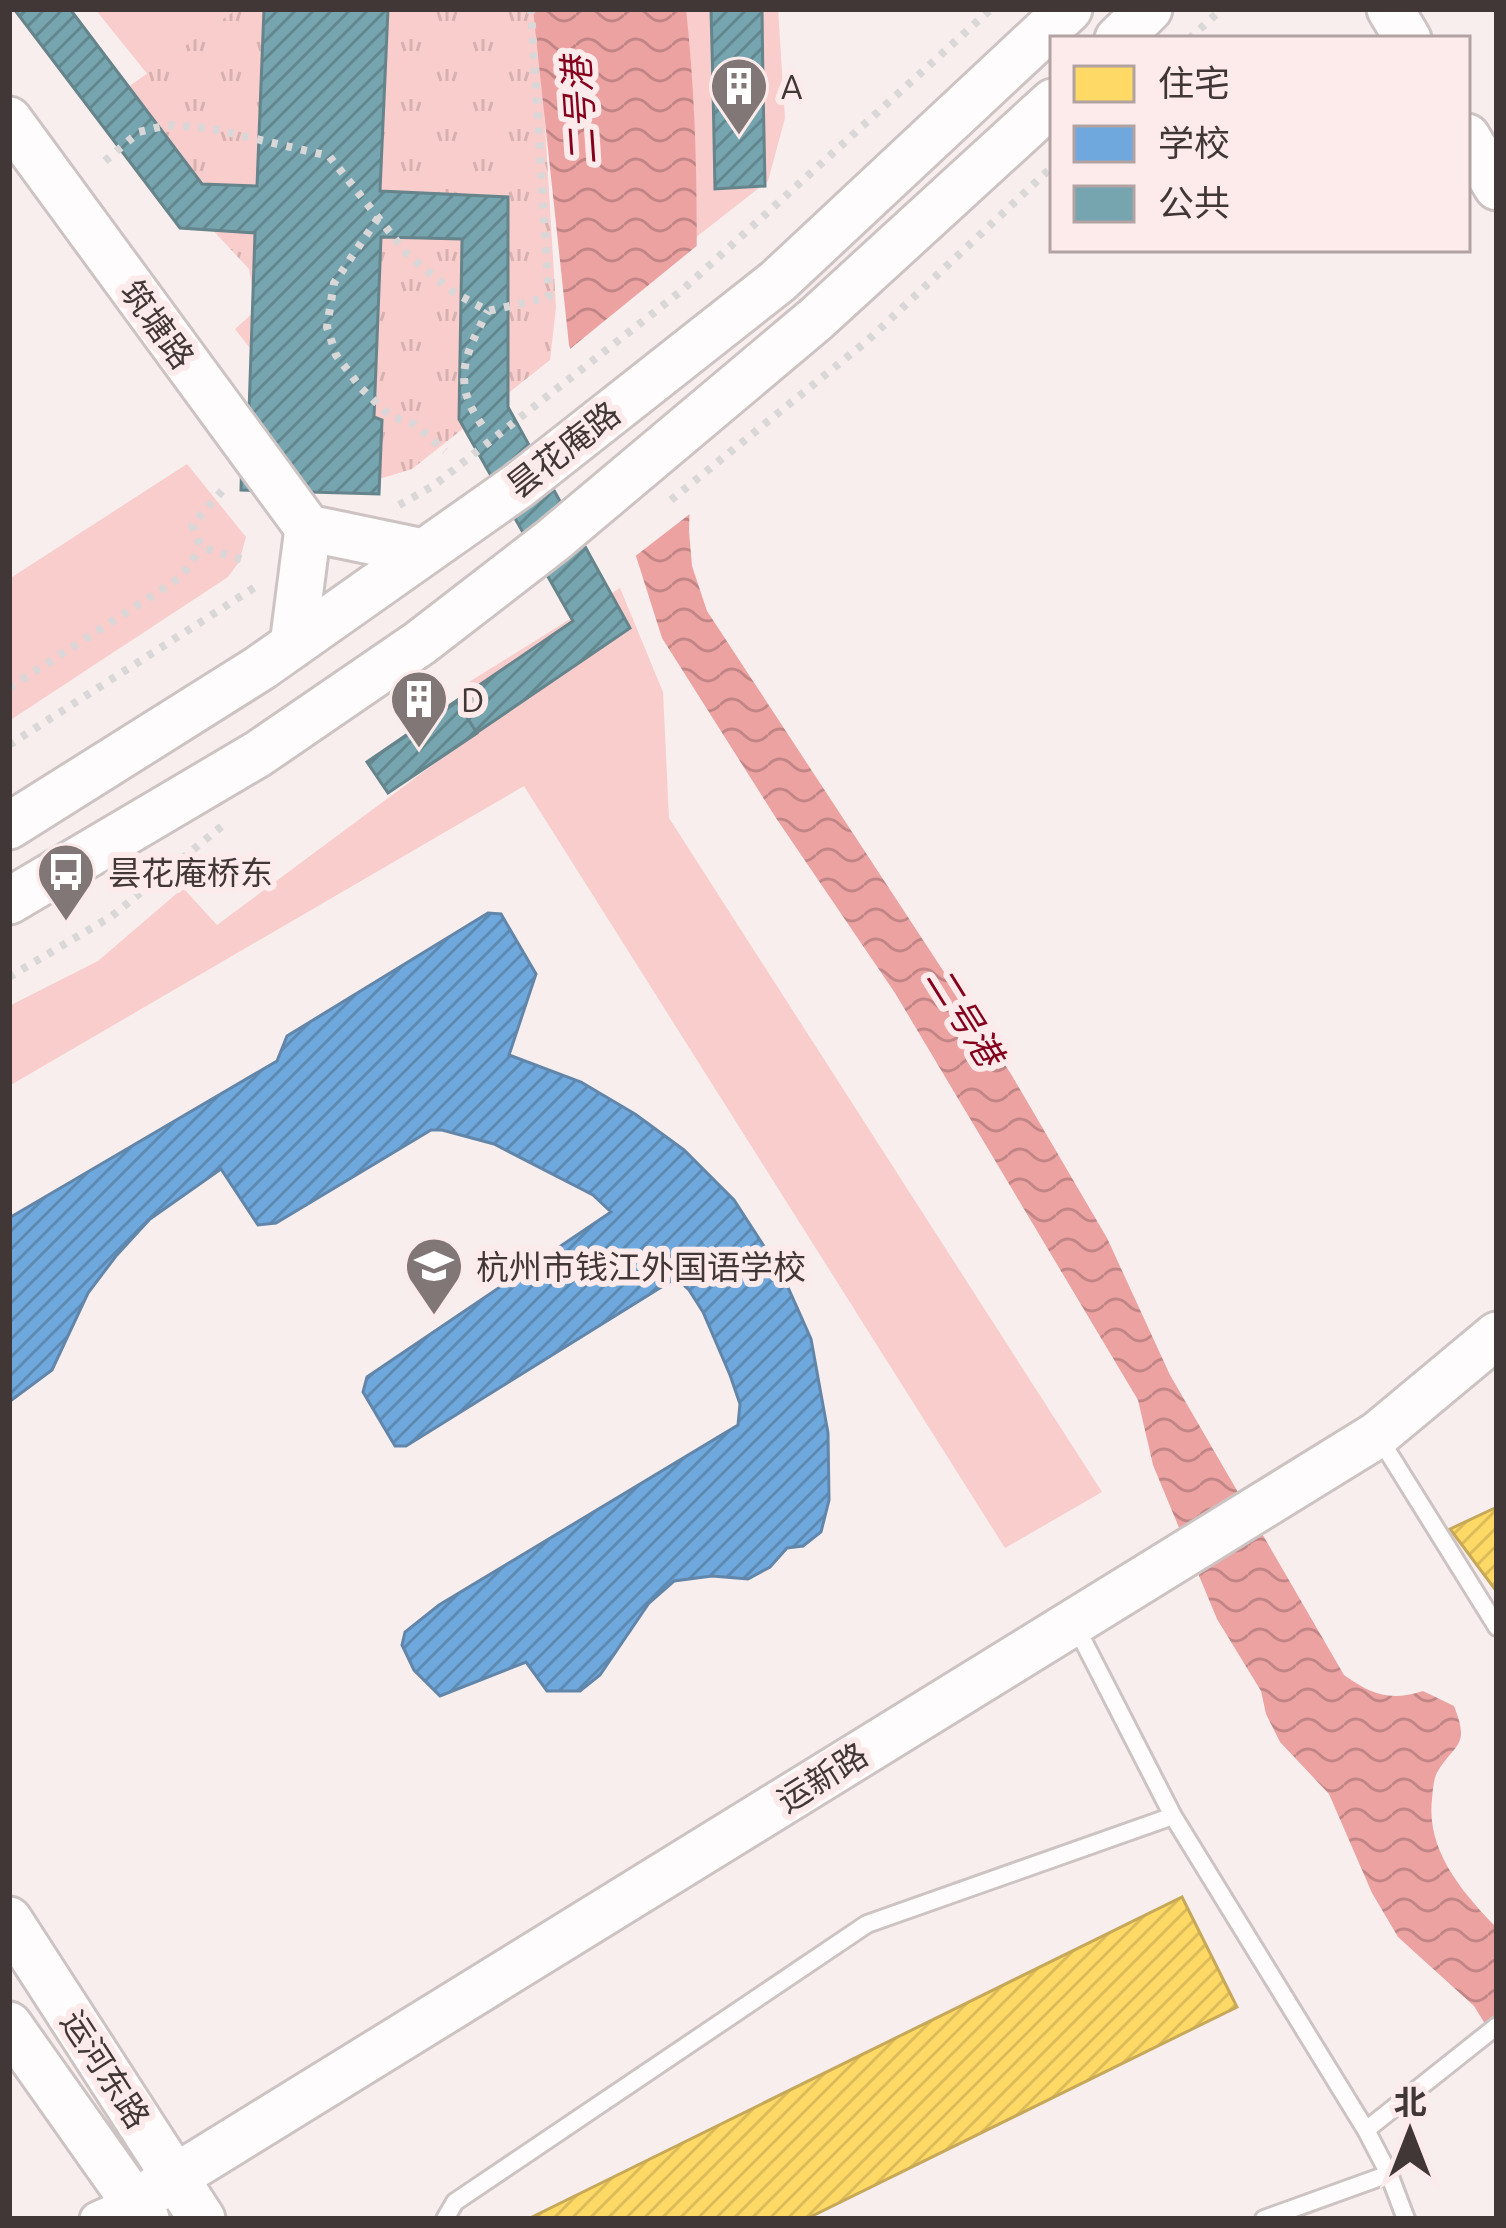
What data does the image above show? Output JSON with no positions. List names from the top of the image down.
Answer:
{
  "streets": {
    "main road": [
      "筑塘路",
      "昙花庵路",
      "运新路",
      "运河东路"
    ]
  },
  "crossings": [
    ["运新路", "运河东路"]
  ],
  "water": ["二号港"],
  "places": {
    "building": ["A", "D"],
    "bus stop": ["昙花庵桥东"],
    "school or university": ["杭州市钱江外国语学校"]
  },
  "legend": ["住宅", "学校", "公共"],
  "north": "top"
}
